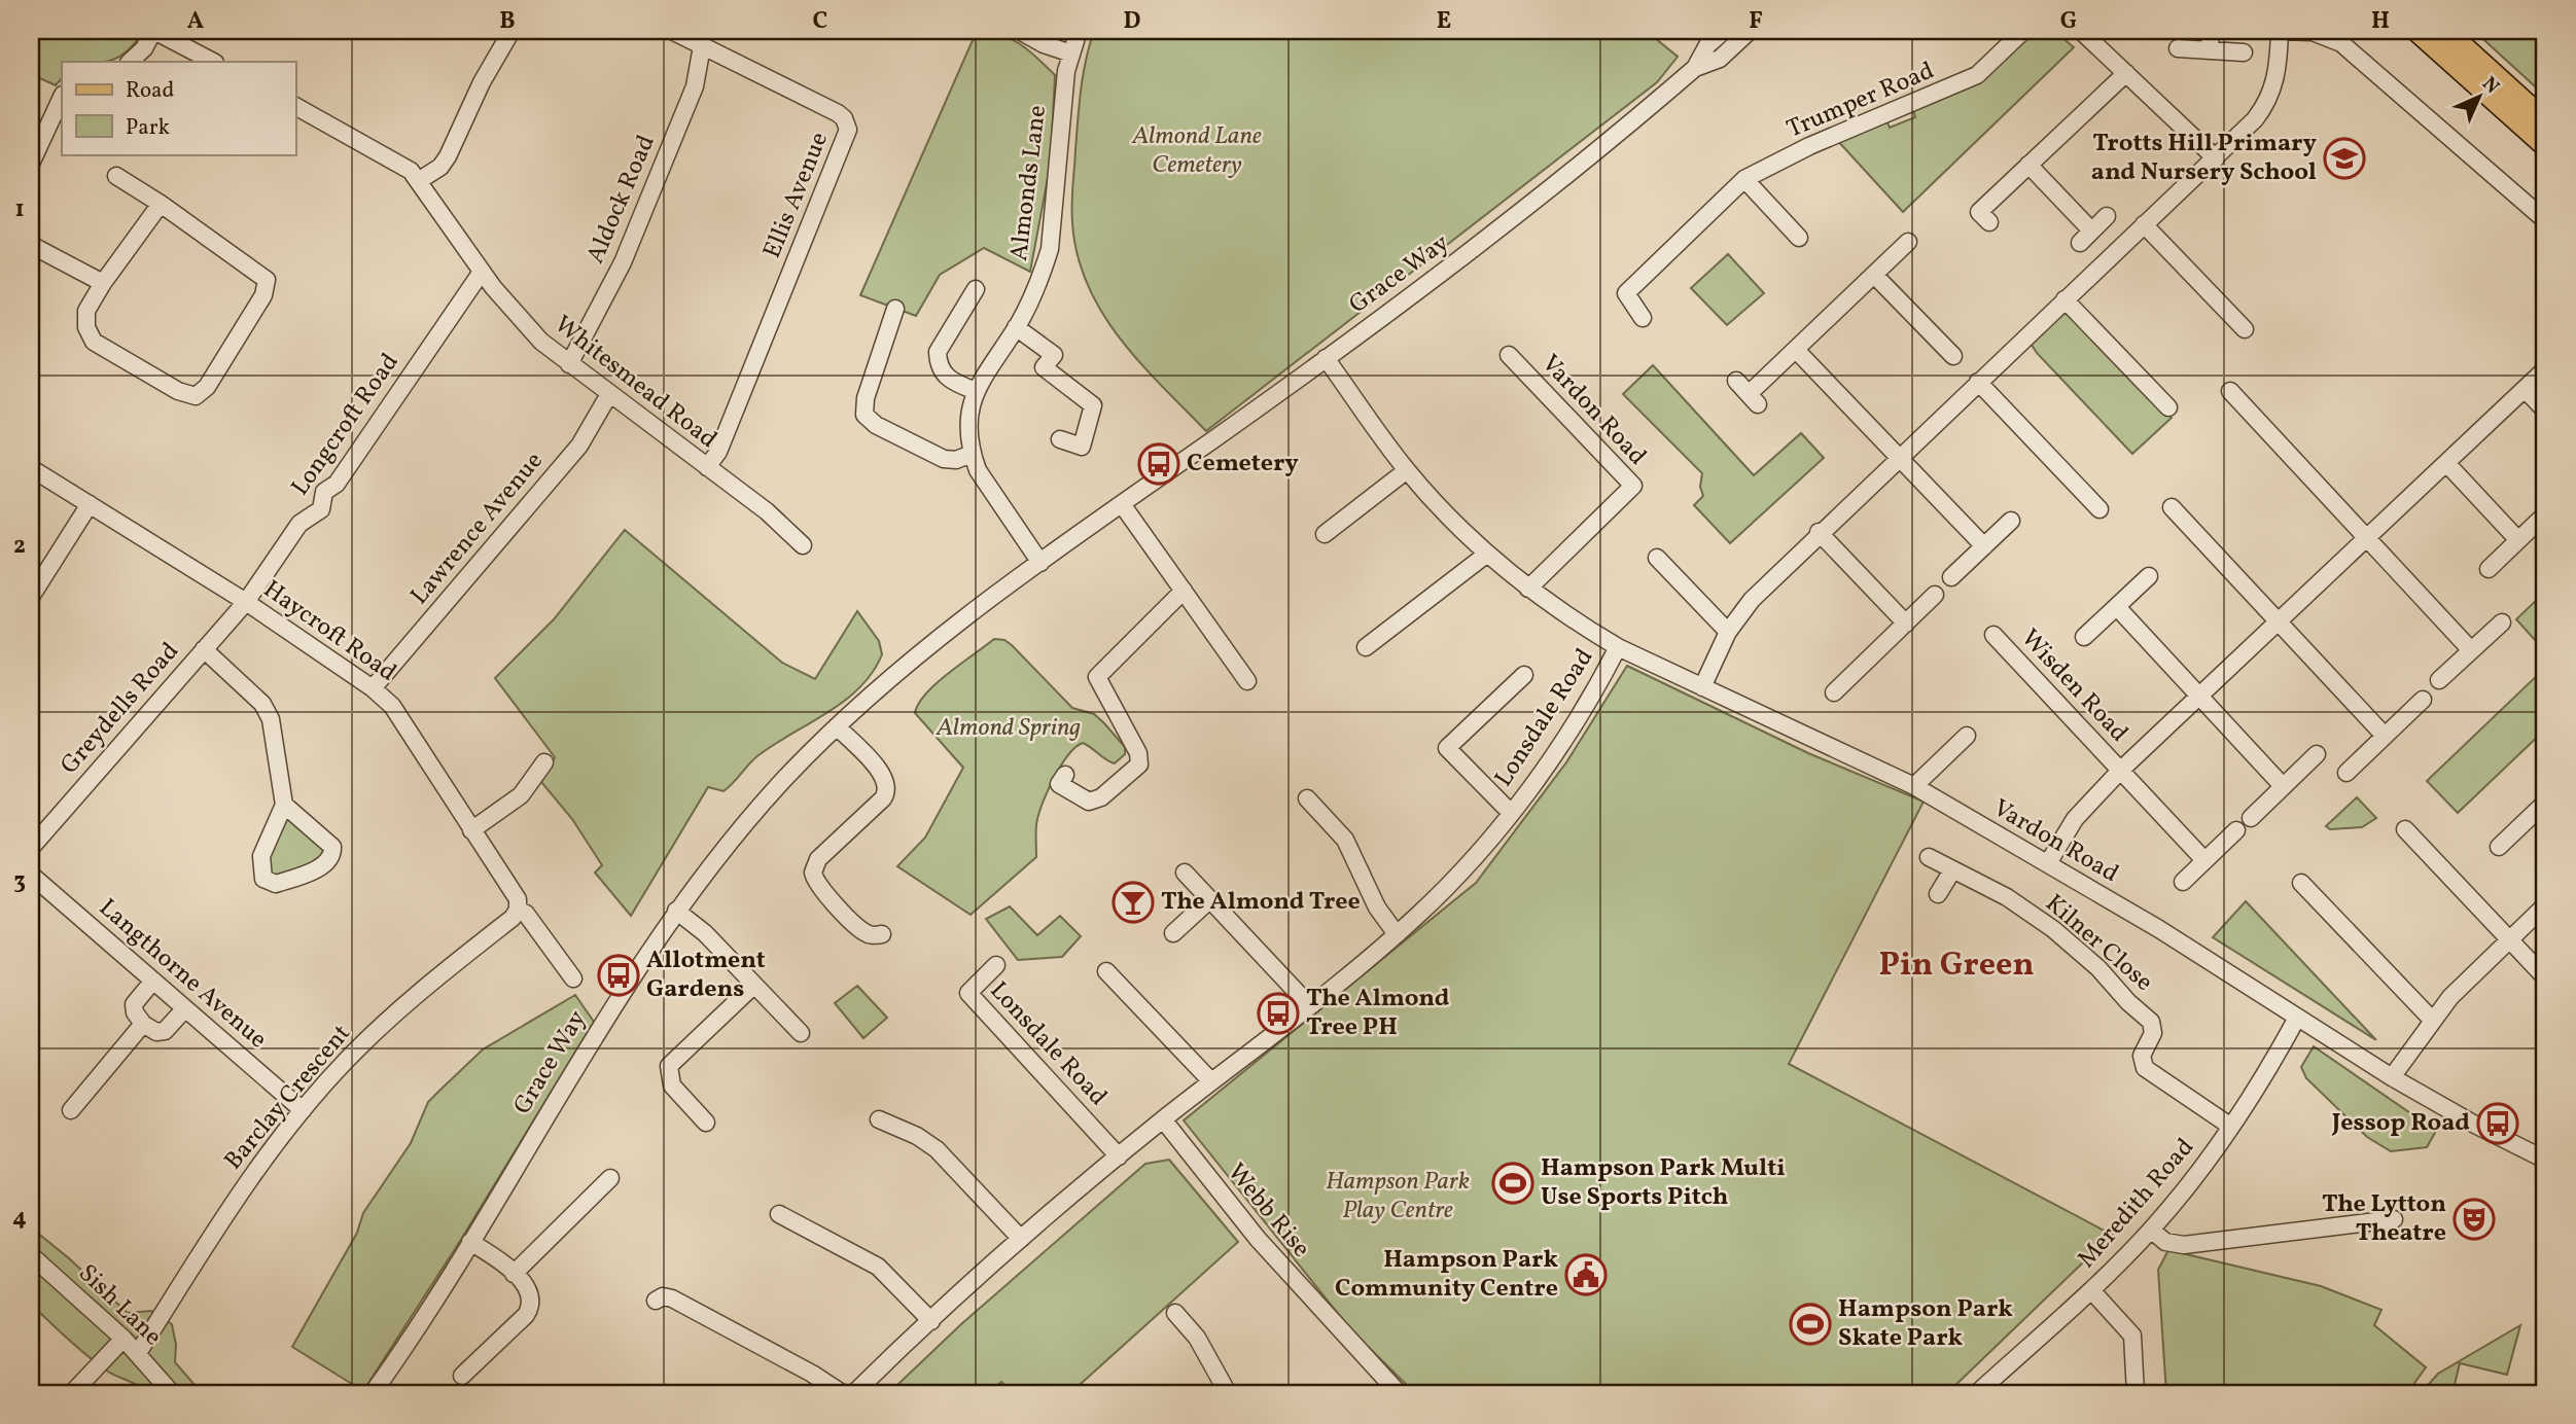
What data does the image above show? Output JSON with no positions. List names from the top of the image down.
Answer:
{
  "streets": {
    "street": [
      "Trumper Road",
      "Almonds Lane",
      "Ellis Avenue",
      "Aldock Road",
      "Grace Way",
      "Whitesmead Road",
      "Vardon Road",
      "Longcroft Road",
      "Lawrence Avenue",
      "Haycroft Road",
      "Wisden Road",
      "Greydells Road",
      "Lonsdale Road",
      "Kilner Close",
      "Langthorne Avenue",
      "Barclay Crescent",
      "Meredith Road",
      "Webb Rise",
      "Sish Lane"
    ]
  },
  "crossings": [
    ["Almonds Lane", "Grace Way"],
    ["Ellis Avenue", "Aldock Road"],
    ["Ellis Avenue", "Whitesmead Road"],
    ["Aldock Road", "Whitesmead Road"],
    ["Grace Way", "Vardon Road"],
    ["Whitesmead Road", "Longcroft Road"],
    ["Whitesmead Road", "Lawrence Avenue"],
    ["Vardon Road", "Wisden Road"],
    ["Vardon Road", "Lonsdale Road"],
    ["Vardon Road", "Meredith Road"],
    ["Longcroft Road", "Haycroft Road"],
    ["Longcroft Road", "Greydells Road"],
    ["Lawrence Avenue", "Haycroft Road"],
    ["Haycroft Road", "Greydells Road"],
    ["Haycroft Road", "Barclay Crescent"],
    ["Lonsdale Road", "Webb Rise"],
    ["Kilner Close", "Meredith Road"],
    ["Langthorne Avenue", "Barclay Crescent"],
    ["Barclay Crescent", "Sish Lane"]
  ],
  "districts": ["Pin Green"],
  "parks": ["Almond Lane Cemetery", "Almond Spring", "Hampson Park Play Centre"],
  "places": {
    "school or university": ["Trotts Hill Primary and Nursery School"],
    "bus stop": [
      "Cemetery",
      "Allotment Gardens",
      "The Almond Tree PH",
      "Jessop Road"
    ],
    "bar": ["The Almond Tree"],
    "sports": ["Hampson Park Multi Use Sports Pitch", "Hampson Park Skate Park"],
    "theatre": ["The Lytton Theatre"],
    "public building": ["Hampson Park Community Centre"]
  },
  "legend": ["Road", "Park"],
  "north": "top right",
  "grid": {
    "columns": [
      "A",
      "B",
      "C",
      "D",
      "E",
      "F",
      "G",
      "H"
    ],
    "rows": [
      "1",
      "2",
      "3",
      "4"
    ]
  }
}
